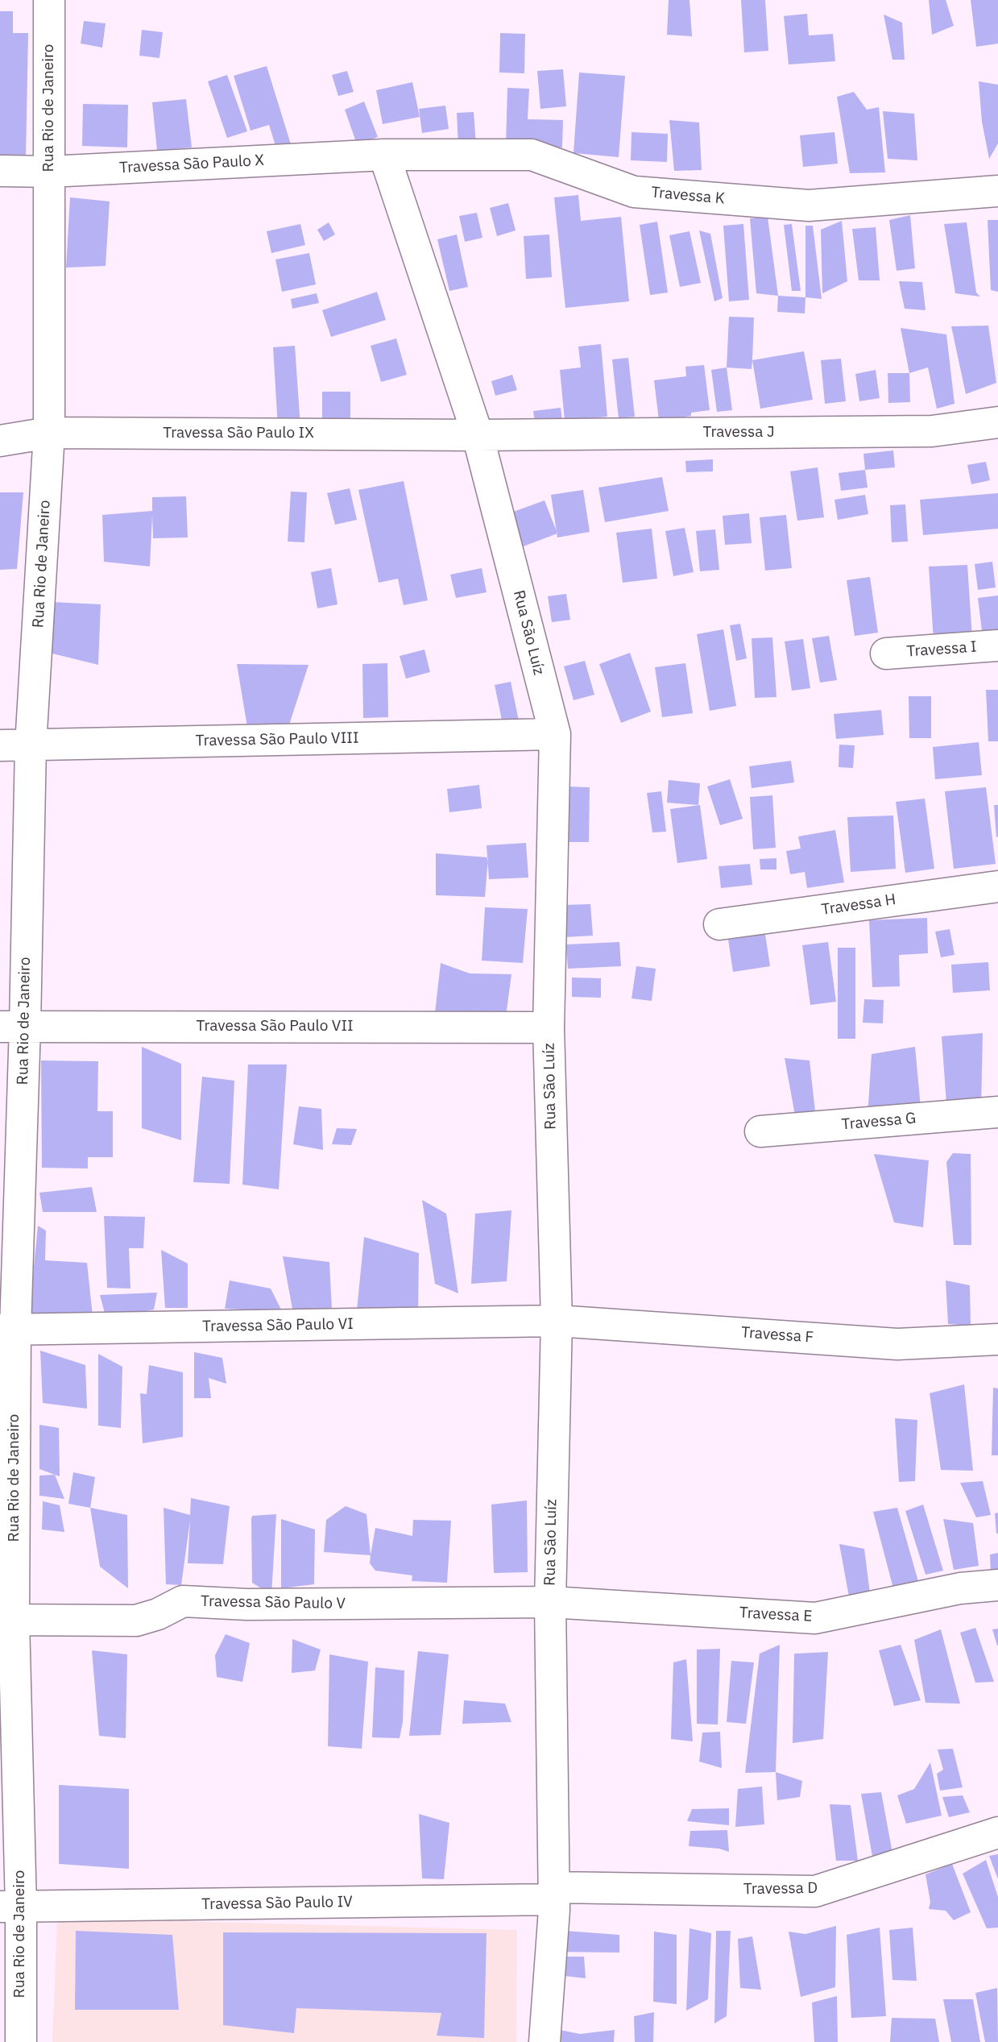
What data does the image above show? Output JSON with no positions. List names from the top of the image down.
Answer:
{
  "streets": {
    "street": [
      "Rua Rio de Janeiro",
      "Travessa São Paulo X",
      "Travessa K",
      "Travessa J",
      "Travessa São Paulo IX",
      "Rua São Luíz",
      "Travessa I",
      "Travessa São Paulo VIII",
      "Travessa H",
      "Travessa São Paulo VII",
      "Travessa G",
      "Travessa São Paulo VI",
      "Travessa F",
      "Travessa São Paulo V",
      "Travessa E",
      "Travessa D",
      "Travessa São Paulo IV"
    ]
  },
  "crossings": [
    ["Rua Rio de Janeiro", "Travessa São Paulo X"],
    ["Rua Rio de Janeiro", "Travessa São Paulo IX"],
    ["Rua Rio de Janeiro", "Travessa São Paulo VIII"],
    ["Rua Rio de Janeiro", "Travessa São Paulo VII"],
    ["Rua Rio de Janeiro", "Travessa São Paulo VI"],
    ["Rua Rio de Janeiro", "Travessa São Paulo V"],
    ["Rua Rio de Janeiro", "Travessa São Paulo IV"],
    ["Travessa São Paulo X", "Travessa K"],
    ["Travessa São Paulo X", "Rua São Luíz"],
    ["Travessa K", "Rua São Luíz"],
    ["Travessa J", "Travessa São Paulo IX"],
    ["Travessa J", "Rua São Luíz"],
    ["Travessa São Paulo IX", "Rua São Luíz"],
    ["Rua São Luíz", "Travessa São Paulo VIII"],
    ["Rua São Luíz", "Travessa São Paulo VII"],
    ["Rua São Luíz", "Travessa São Paulo VI"],
    ["Rua São Luíz", "Travessa F"],
    ["Rua São Luíz", "Travessa São Paulo V"],
    ["Rua São Luíz", "Travessa E"],
    ["Rua São Luíz", "Travessa D"],
    ["Rua São Luíz", "Travessa São Paulo IV"],
    ["Travessa São Paulo VI", "Travessa F"],
    ["Travessa São Paulo V", "Travessa E"],
    ["Travessa D", "Travessa São Paulo IV"]
  ]
}
